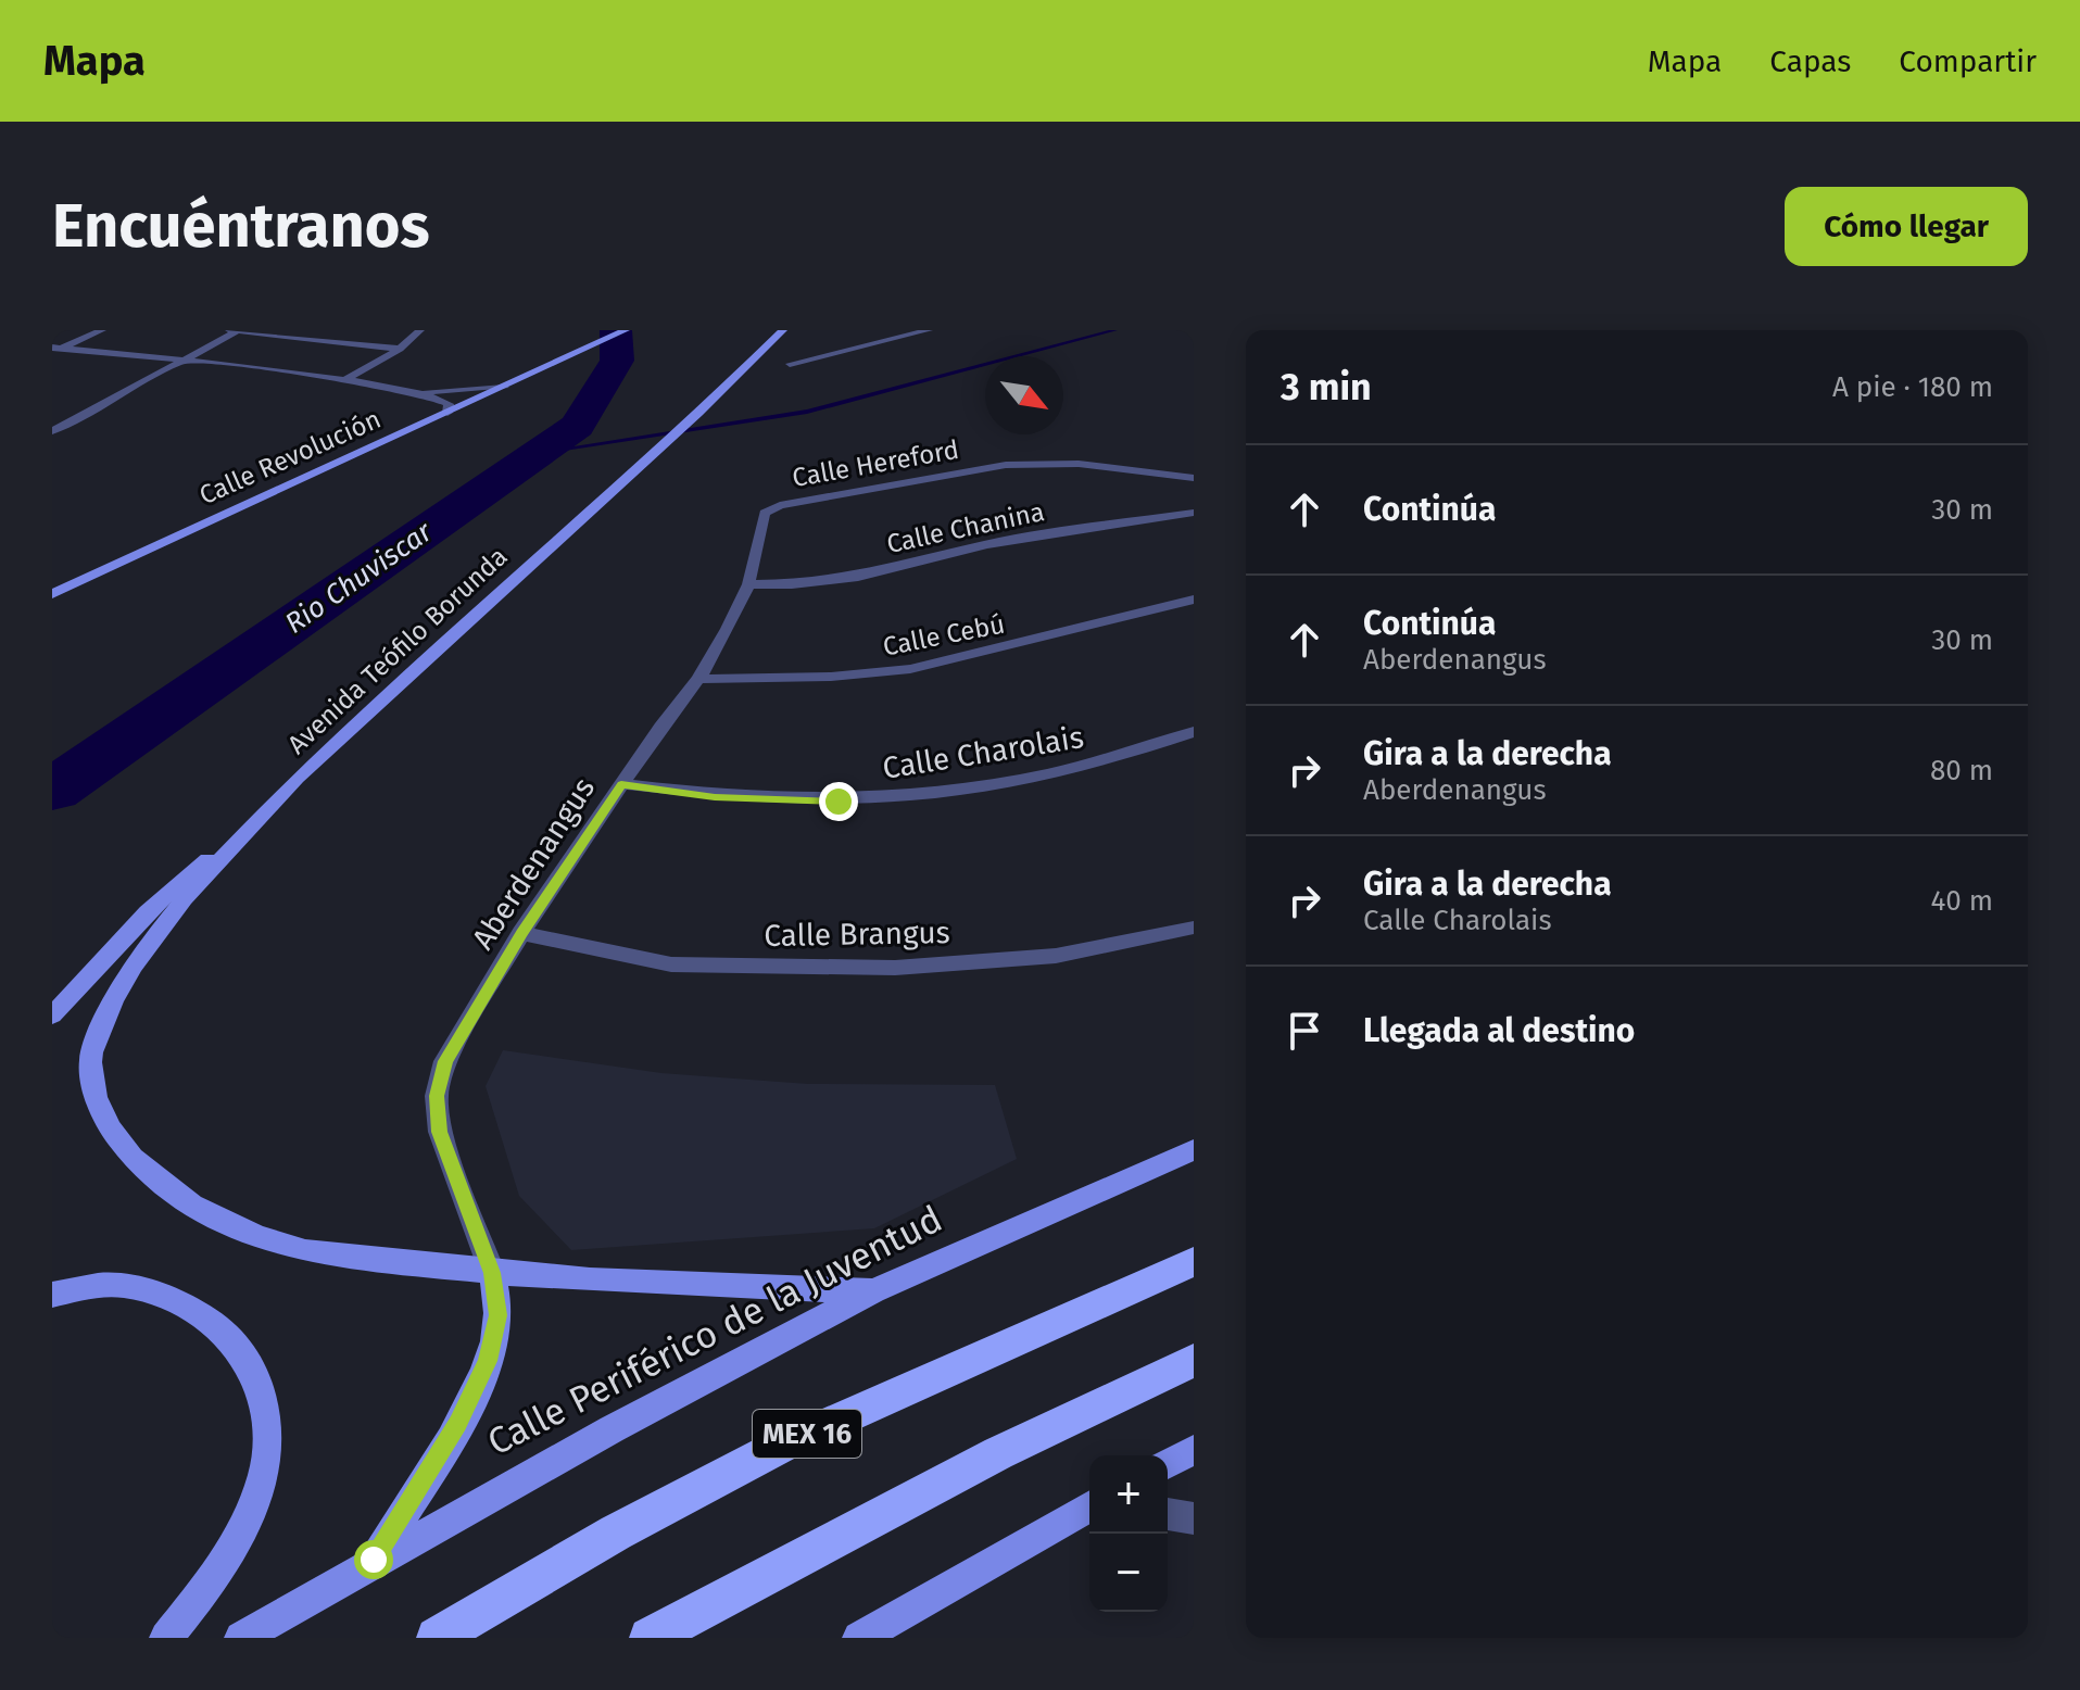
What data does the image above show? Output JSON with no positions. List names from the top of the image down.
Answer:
{
  "streets": {
    "highway": ["MEX 16"],
    "main road": ["Calle Revolución", "Avenida Teófilo Borunda", "Calle Periférico de la Juventud"],
    "street": [
      "Calle Hereford",
      "Calle Chanina",
      "Calle Cebú",
      "Calle Charolais",
      "Aberdenangus",
      "Calle Brangus"
    ]
  },
  "crossings": [
    ["Calle Hereford", "Aberdenangus"],
    ["Calle Chanina", "Aberdenangus"],
    ["Calle Cebú", "Aberdenangus"],
    ["Calle Charolais", "Aberdenangus"],
    ["Aberdenangus", "Calle Brangus"]
  ],
  "water": ["Rio Chuviscar"],
  "north": "bottom right",
  "page": {
    "header": "Mapa",
    "nav": ["Mapa", "Capas", "Compartir"],
    "buttons": "Cómo llegar",
    "title": "Encuéntranos",
    "heading": ["3 min", "A pie · 180 m"],
    "list": [
      ["Continúa", "30 m"],
      ["Continúa", "Aberdenangus", "30 m"],
      ["Gira a la derecha", "Aberdenangus", "80 m"],
      ["Gira a la derecha", "Calle Charolais", "40 m"],
      "Llegada al destino"
    ],
    "map_buttons": ["+", "−"]
  }
}
